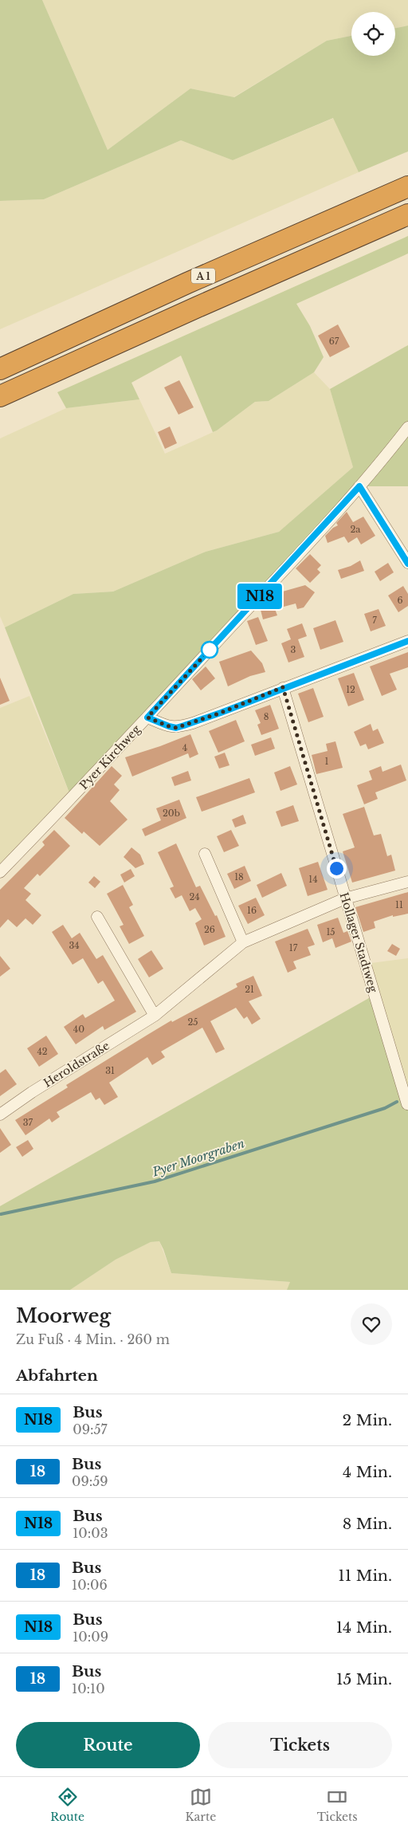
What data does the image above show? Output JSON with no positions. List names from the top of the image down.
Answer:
{
  "streets": {
    "highway": ["A 1"],
    "street": ["Pyer Kirchweg", "Hollager Stadtweg", "Heroldstraße"]
  },
  "crossings": [
    ["Hollager Stadtweg", "Heroldstraße"]
  ],
  "water": ["Pyer Moorgraben"],
  "lines": ["bus line N18"],
  "house_numbers": [
    "67",
    "2a",
    "6",
    "7",
    "3",
    "12",
    "8",
    "4",
    "1",
    "20b",
    "18",
    "14",
    "24",
    "11",
    "16",
    "26",
    "15",
    "34",
    "17",
    "21",
    "25",
    "40",
    "42",
    "31",
    "37"
  ],
  "page": {
    "on_map": "N18",
    "heading": [
      ["Moorweg", "Zu Fuß · 4 Min. · 260 m"],
      "Abfahrten"
    ],
    "list": [
      {
        "mark": "N18",
        "name": "Bus",
        "note": "09:57",
        "value": "2 Min."
      },
      {
        "mark": "18",
        "name": "Bus",
        "note": "09:59",
        "value": "4 Min."
      },
      {
        "mark": "N18",
        "name": "Bus",
        "note": "10:03",
        "value": "8 Min."
      },
      {
        "mark": "18",
        "name": "Bus",
        "note": "10:06",
        "value": "11 Min."
      },
      {
        "mark": "N18",
        "name": "Bus",
        "note": "10:09",
        "value": "14 Min."
      },
      {
        "mark": "18",
        "name": "Bus",
        "note": "10:10",
        "value": "15 Min."
      }
    ],
    "buttons": ["Route", "Tickets"],
    "tabs": ["Route", "Karte", "Tickets"]
  }
}
